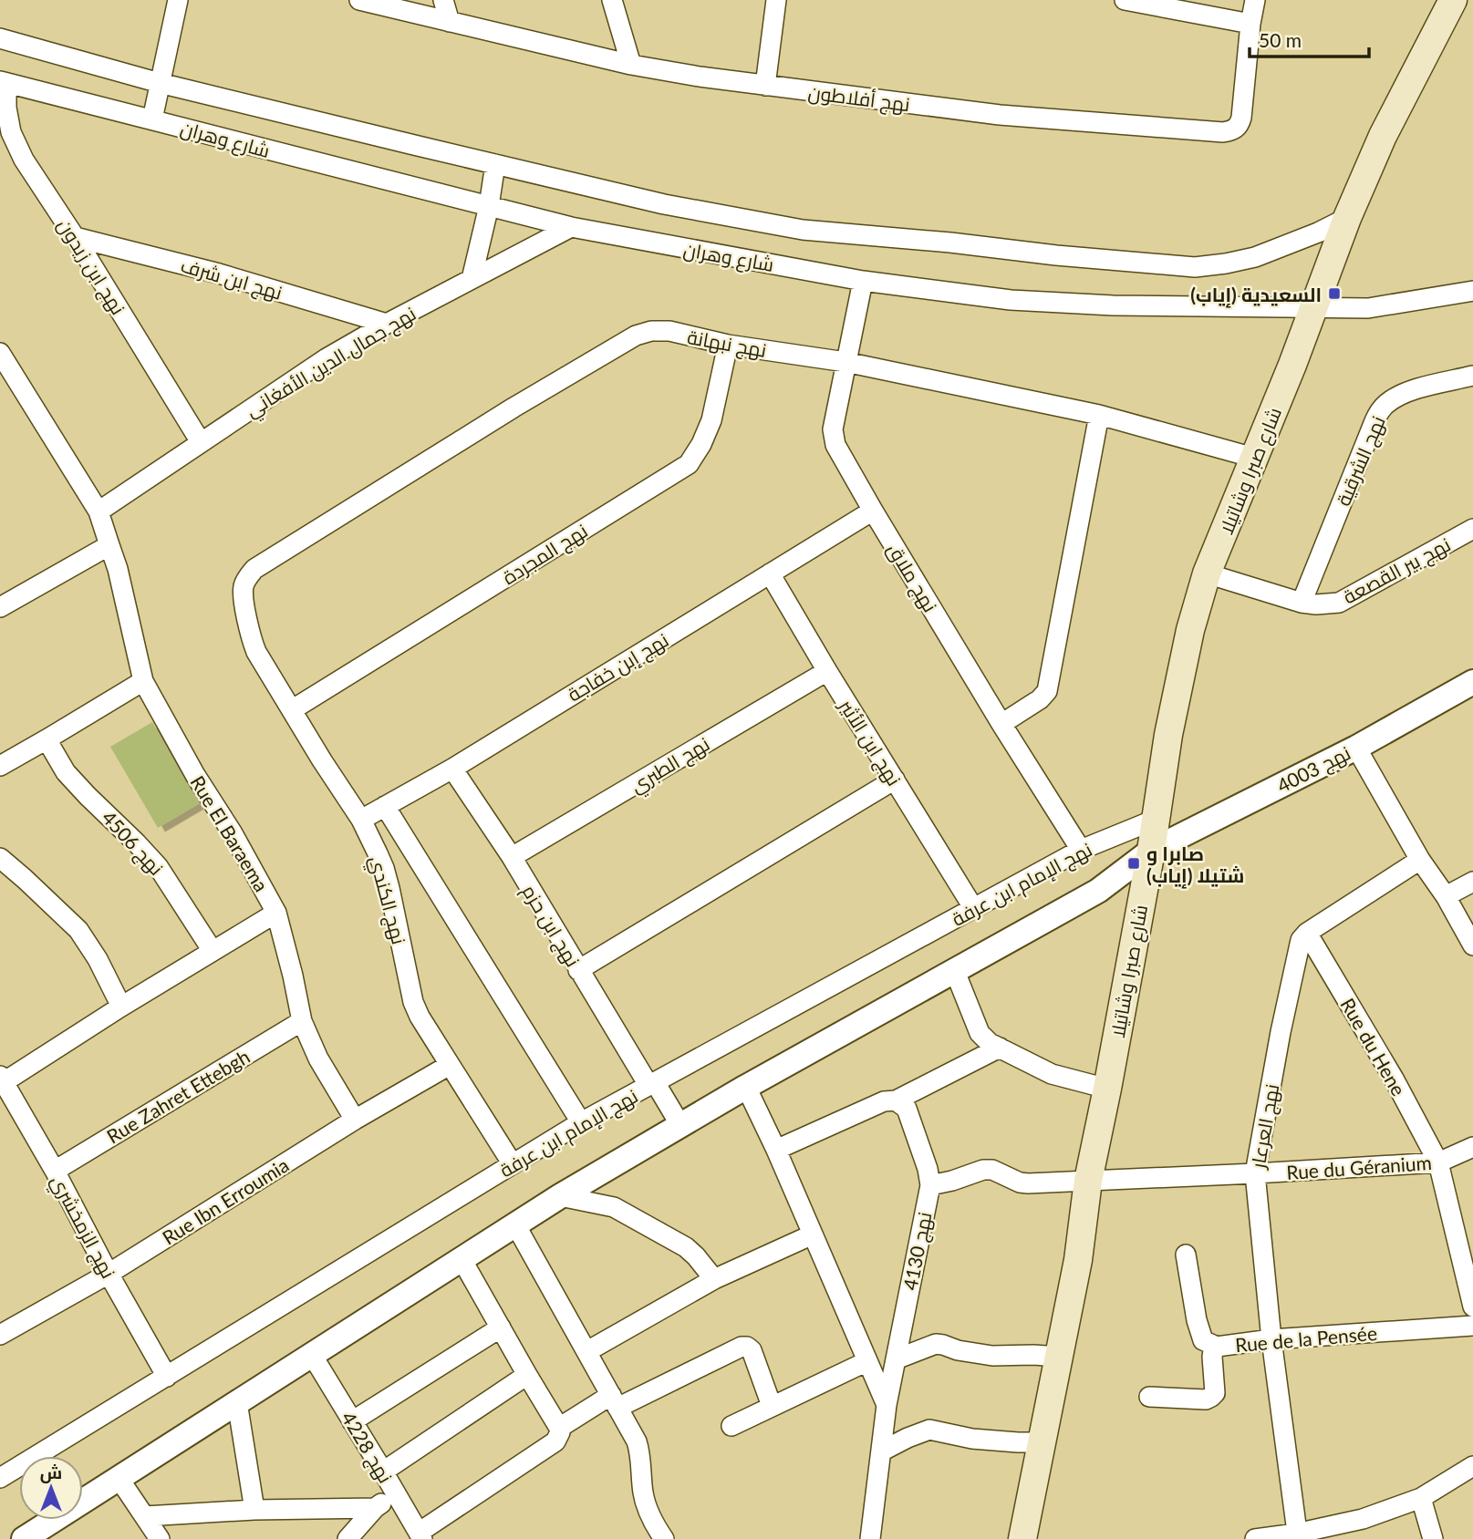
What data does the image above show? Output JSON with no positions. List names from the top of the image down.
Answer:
{
  "streets": {
    "main road": ["شارع صبرا وشاتيلا"],
    "street": [
      "نهج أفلاطون",
      "شارع وهران",
      "نهج ابن زيدون",
      "نهج ابن شرف",
      "نهج نبهانة",
      "نهج جمال الدين الأفغاني",
      "نهج الشرقية",
      "نهج المجردة",
      "نهج بير القصعة",
      "نهج ملاق",
      "نهج إبن خفاجة",
      "نهج ابن الأثير",
      "نهج الطبري",
      "نهج 4003",
      "Rue El Baraema",
      "نهج 4506",
      "نهج الإمام ابن عرفة",
      "نهج الكندي",
      "نهج ابن حزم",
      "Rue du Hene",
      "Rue Zahret Ettebgh",
      "نهج العرعار",
      "Rue du Géranium",
      "Rue Ibn Erroumia",
      "نهج الزمخشري",
      "نهج 4130",
      "Rue de la Pensée",
      "نهج 4228"
    ]
  },
  "crossings": [
    ["شارع وهران", "نهج ابن زيدون"],
    ["شارع وهران", "نهج جمال الدين الأفغاني"],
    ["شارع وهران", "شارع صبرا وشاتيلا"],
    ["شارع وهران", "نهج ملاق"],
    ["نهج ابن زيدون", "نهج ابن شرف"],
    ["نهج ابن زيدون", "نهج جمال الدين الأفغاني"],
    ["نهج ابن شرف", "نهج جمال الدين الأفغاني"],
    ["نهج نبهانة", "شارع صبرا وشاتيلا"],
    ["نهج نبهانة", "نهج المجردة"],
    ["نهج نبهانة", "نهج ملاق"],
    ["نهج نبهانة", "نهج الكندي"],
    ["نهج جمال الدين الأفغاني", "Rue El Baraema"],
    ["نهج الشرقية", "نهج بير القصعة"],
    ["شارع صبرا وشاتيلا", "نهج بير القصعة"],
    ["شارع صبرا وشاتيلا", "نهج 4003"],
    ["شارع صبرا وشاتيلا", "نهج الإمام ابن عرفة"],
    ["شارع صبرا وشاتيلا", "Rue du Géranium"],
    ["نهج المجردة", "نهج الكندي"],
    ["نهج ملاق", "نهج إبن خفاجة"],
    ["نهج ملاق", "نهج الإمام ابن عرفة"],
    ["نهج إبن خفاجة", "نهج ابن الأثير"],
    ["نهج إبن خفاجة", "نهج الكندي"],
    ["نهج إبن خفاجة", "نهج ابن حزم"],
    ["نهج ابن الأثير", "نهج الطبري"],
    ["نهج ابن الأثير", "نهج الإمام ابن عرفة"],
    ["نهج الطبري", "نهج ابن حزم"],
    ["نهج 4003", "نهج ابن حزم"],
    ["نهج 4003", "نهج 4228"],
    ["Rue El Baraema", "Rue Zahret Ettebgh"],
    ["Rue El Baraema", "Rue Ibn Erroumia"],
    ["نهج الإمام ابن عرفة", "نهج الكندي"],
    ["نهج الإمام ابن عرفة", "نهج ابن حزم"],
    ["نهج الإمام ابن عرفة", "نهج الزمخشري"],
    ["نهج الكندي", "Rue Ibn Erroumia"],
    ["Rue du Hene", "نهج العرعار"],
    ["Rue du Hene", "Rue du Géranium"],
    ["Rue Zahret Ettebgh", "نهج الزمخشري"],
    ["نهج العرعار", "Rue du Géranium"],
    ["نهج العرعار", "Rue de la Pensée"],
    ["Rue du Géranium", "نهج 4130"],
    ["Rue Ibn Erroumia", "نهج الزمخشري"]
  ],
  "places": {
    "transit": ["السعيدية (إياب)", "صابرا و شتيلا (إياب)"]
  },
  "scale_bar": "50 m",
  "north": "top"
}
